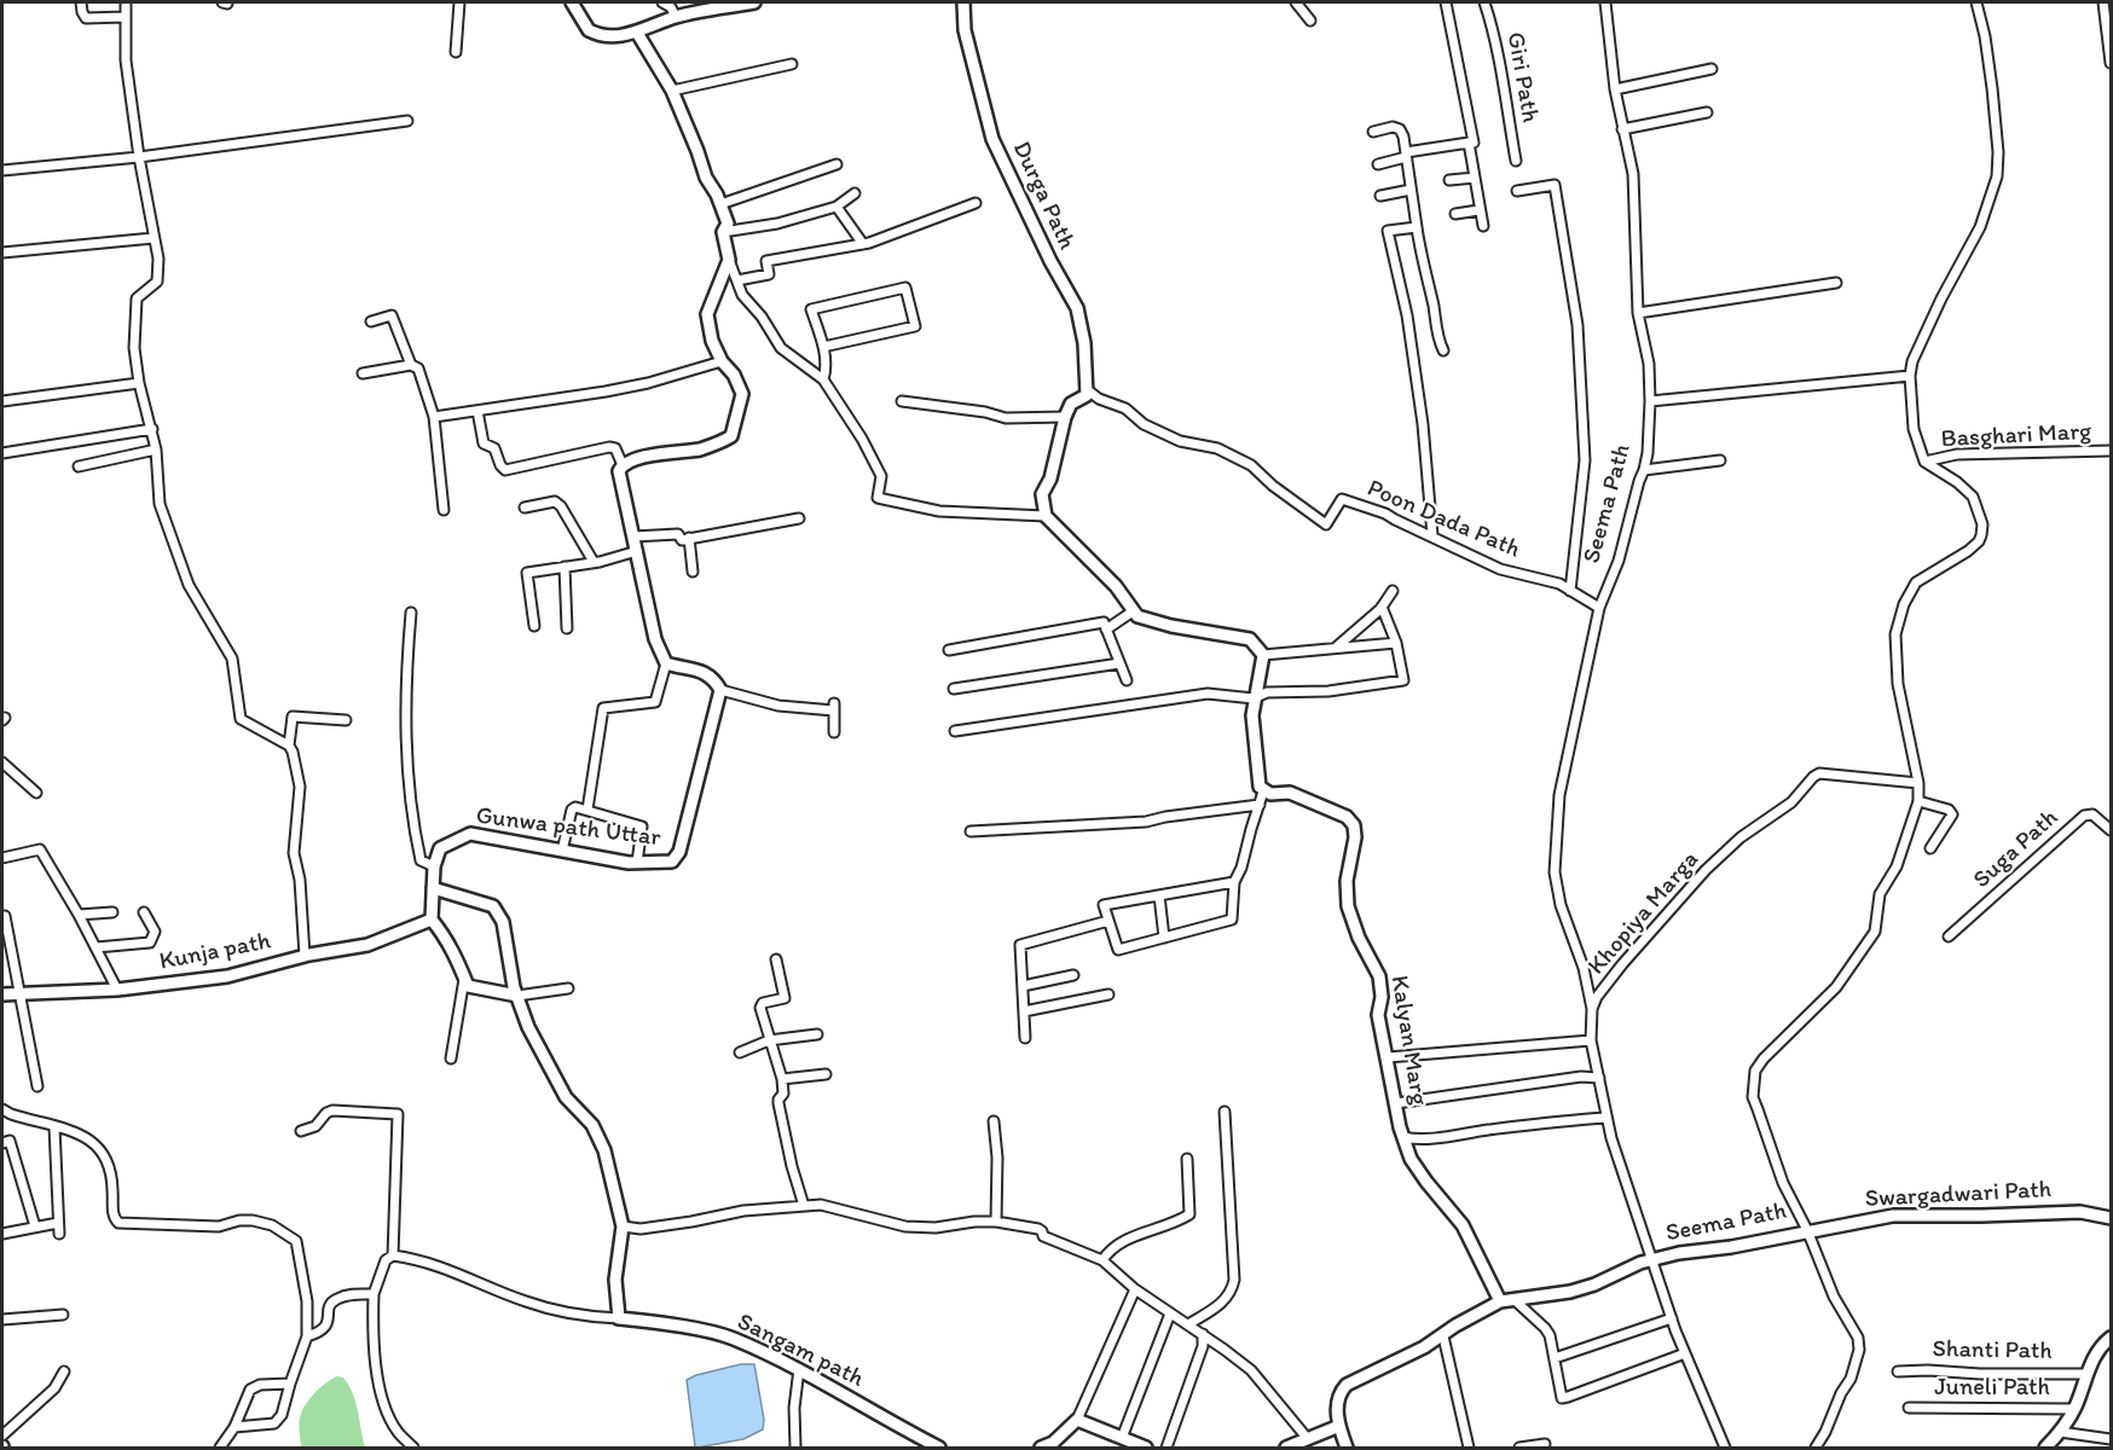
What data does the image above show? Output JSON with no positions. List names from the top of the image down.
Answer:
{
  "streets": {
    "street": [
      "Giri Path",
      "Durga Path",
      "Basghari Marg",
      "Seema Path",
      "Poon Dada Path",
      "Gunwa path Uttar",
      "Suga Path",
      "Khopiya Marga",
      "Kunja path",
      "Kalyan Marg",
      "Swargadwari Path",
      "Sangam path",
      "Shanti Path",
      "Juneli Path"
    ]
  },
  "crossings": [
    ["Durga Path", "Poon Dada Path"],
    ["Seema Path", "Poon Dada Path"],
    ["Seema Path", "Khopiya Marga"],
    ["Seema Path", "Kalyan Marg"],
    ["Seema Path", "Swargadwari Path"]
  ]
}
